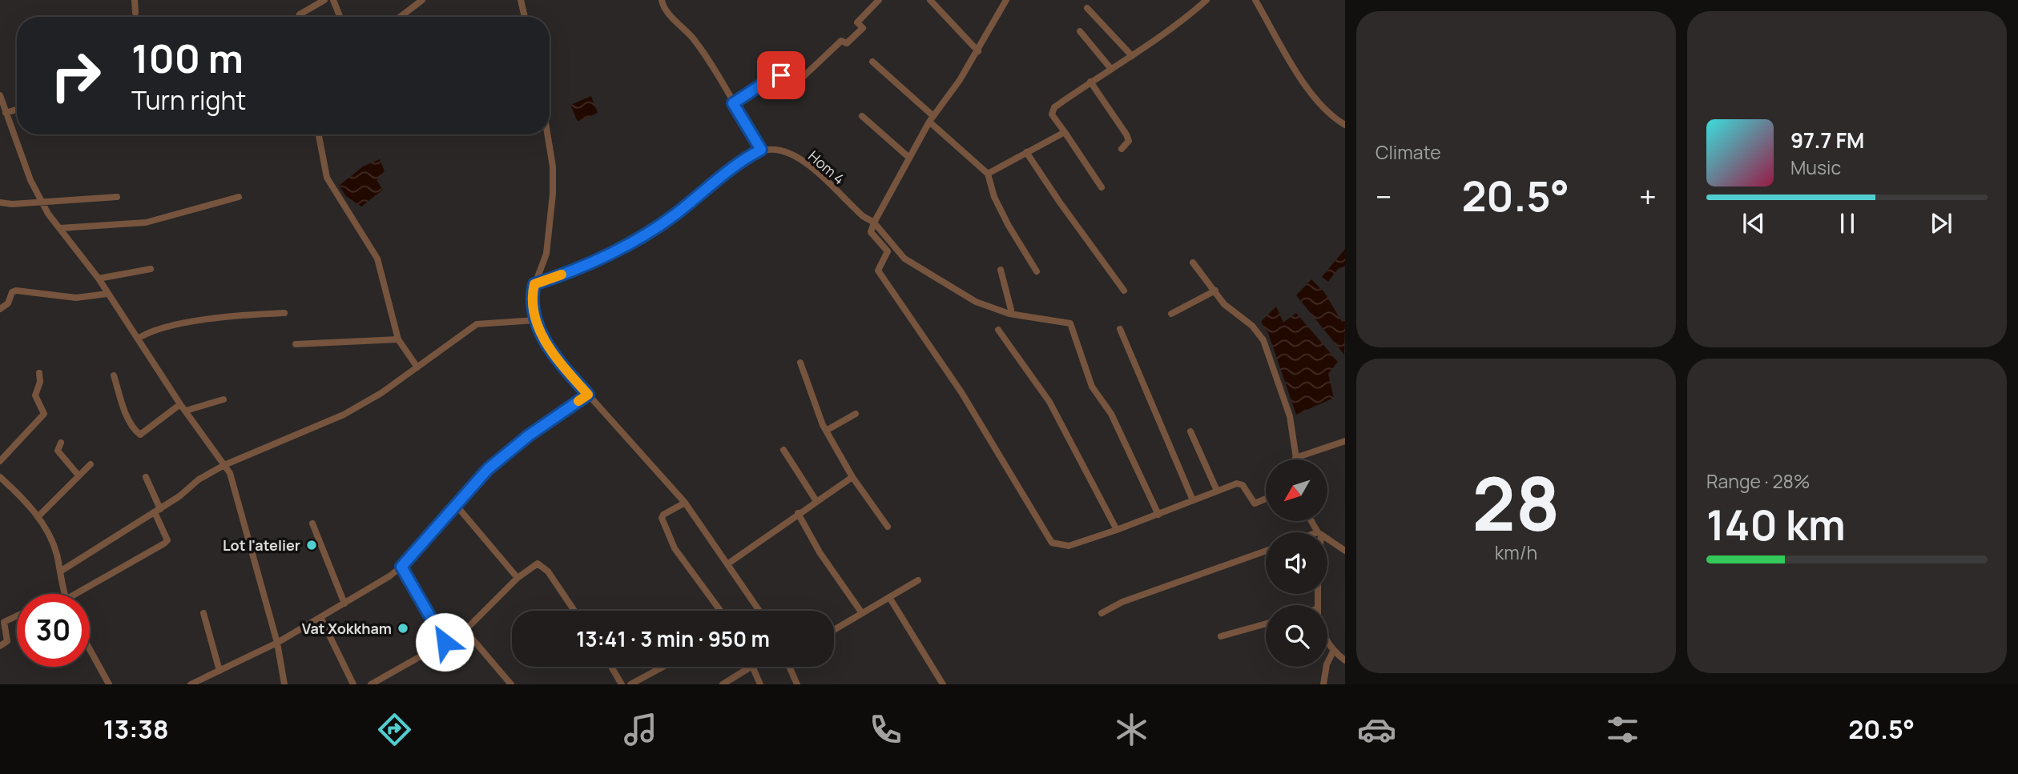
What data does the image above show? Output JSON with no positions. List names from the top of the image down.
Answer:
{
  "streets": {
    "street": ["Hom 4"]
  },
  "places": ["Lot l'atelier", "Vat Xokkham"],
  "north": "bottom left",
  "page": {
    "tile": [
      "Climate",
      ["28", "km/h"],
      ["Range · 28%", "140 km"]
    ],
    "turn": ["100 m", "Turn right"],
    "song": ["97.7 FM", "Music"],
    "heat": ["−", "20.5°", "+"],
    "limit": "30",
    "trip": "13:41 · 3 min · 950 m",
    "tabs": ["13:38", "20.5°"]
  }
}
